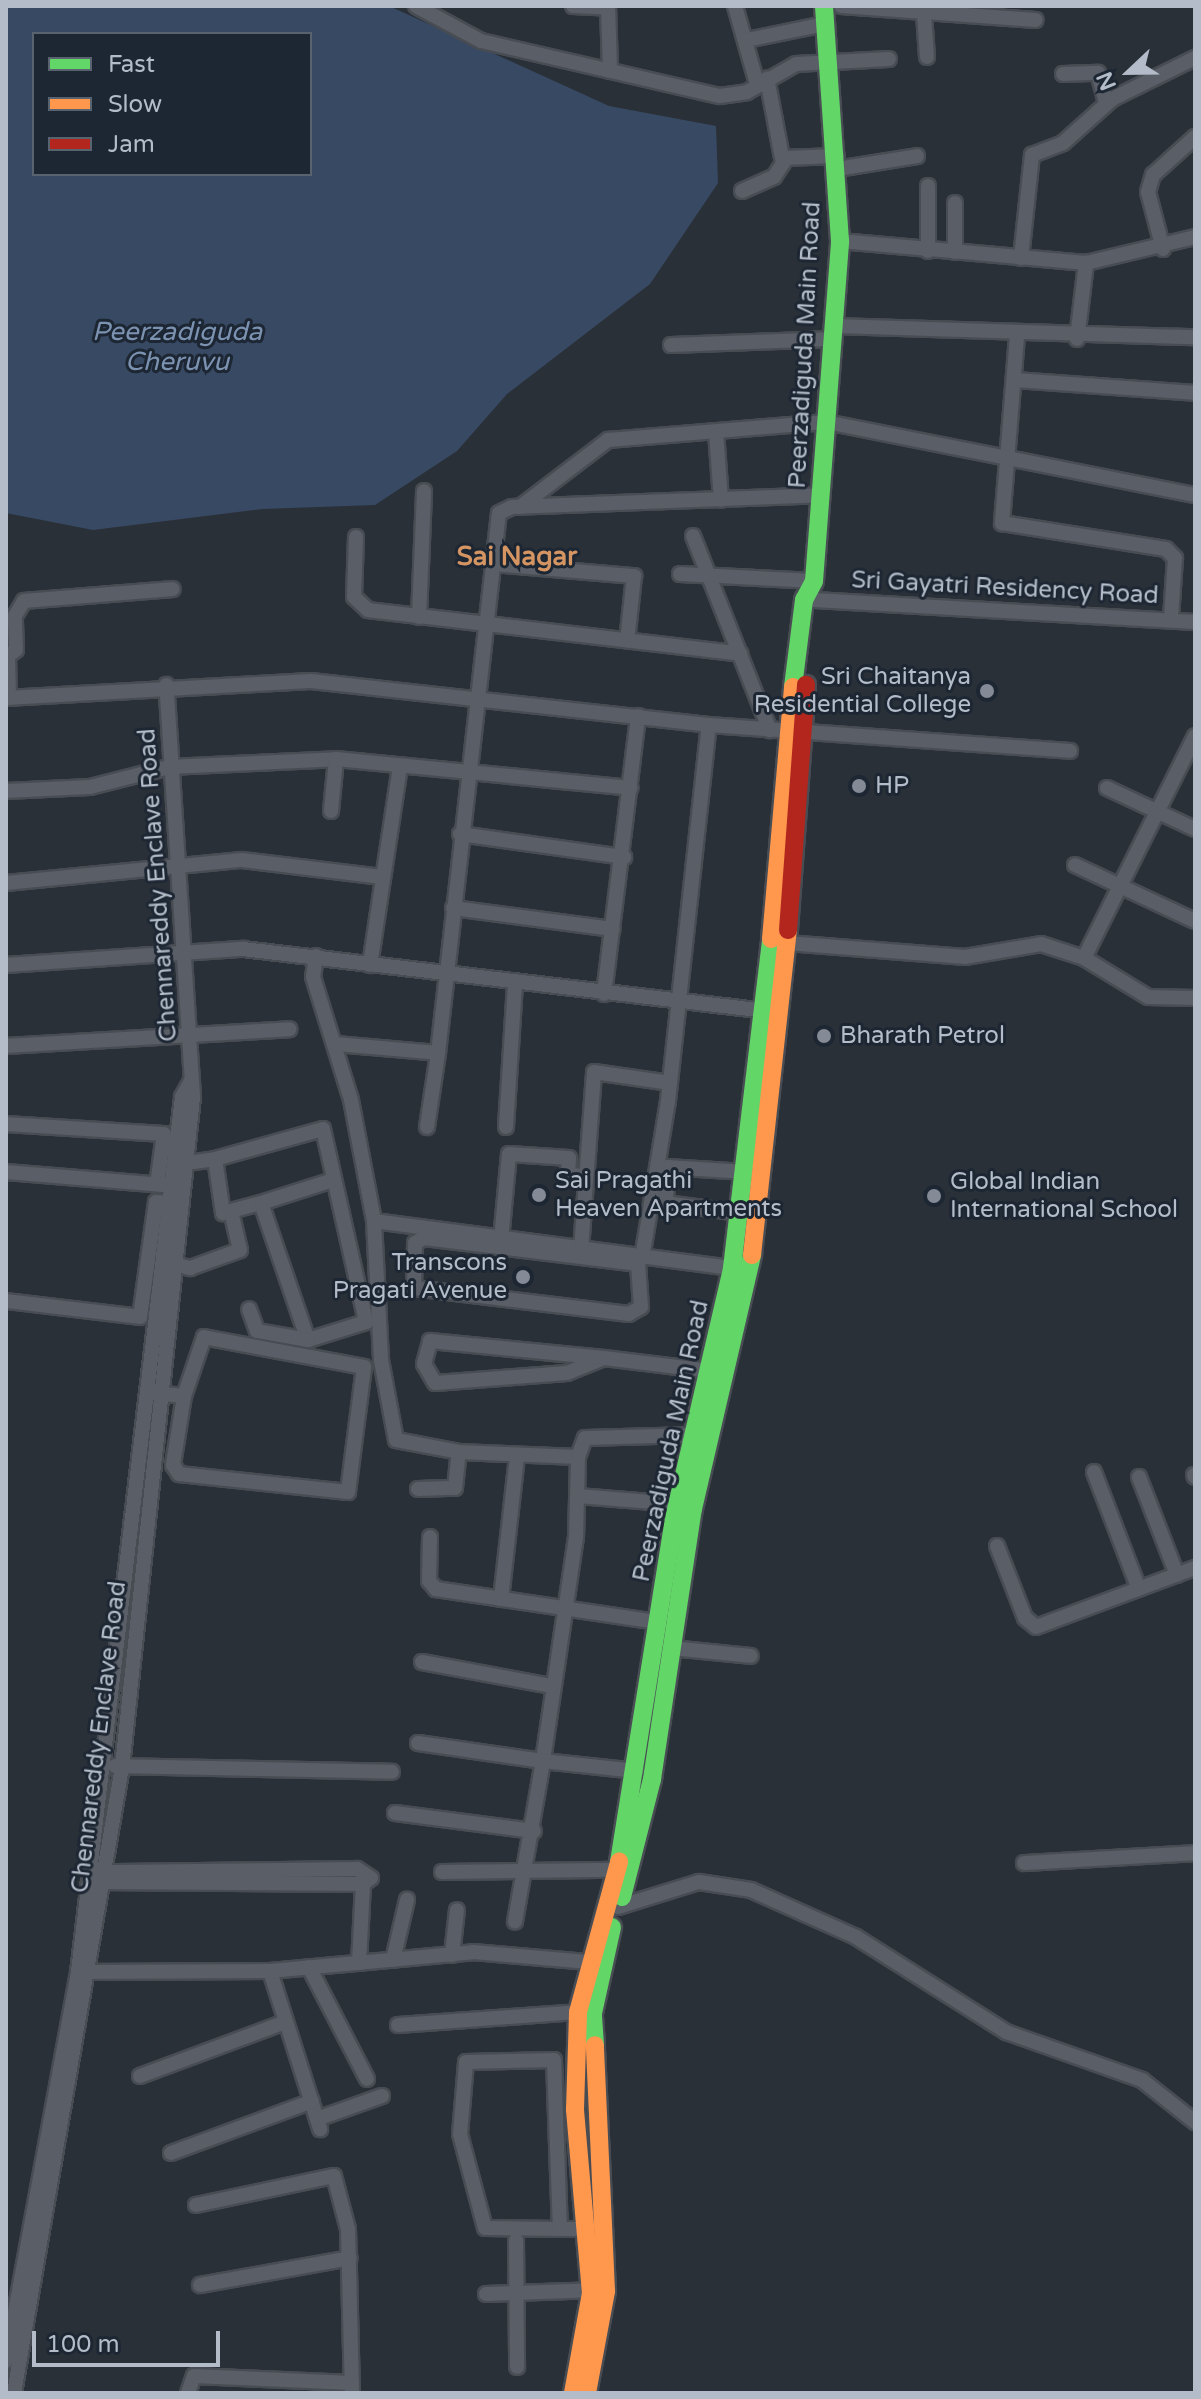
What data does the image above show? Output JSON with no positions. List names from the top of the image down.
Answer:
{
  "streets": {
    "street": ["Peerzadiguda Main Road", "Sri Gayatri Residency Road", "Chennareddy Enclave Road"]
  },
  "crossings": [
    ["Peerzadiguda Main Road", "Sri Gayatri Residency Road"]
  ],
  "districts": ["Sai Nagar"],
  "water": ["Peerzadiguda Cheruvu"],
  "places": [
    "Sri Chaitanya Residential College",
    "HP",
    "Bharath Petrol",
    "Sai Pragathi Heaven Apartments",
    "Global Indian International School",
    "Transcons Pragati Avenue"
  ],
  "legend": ["Fast", "Slow", "Jam"],
  "scale_bar": "100 m",
  "north": "left"
}
